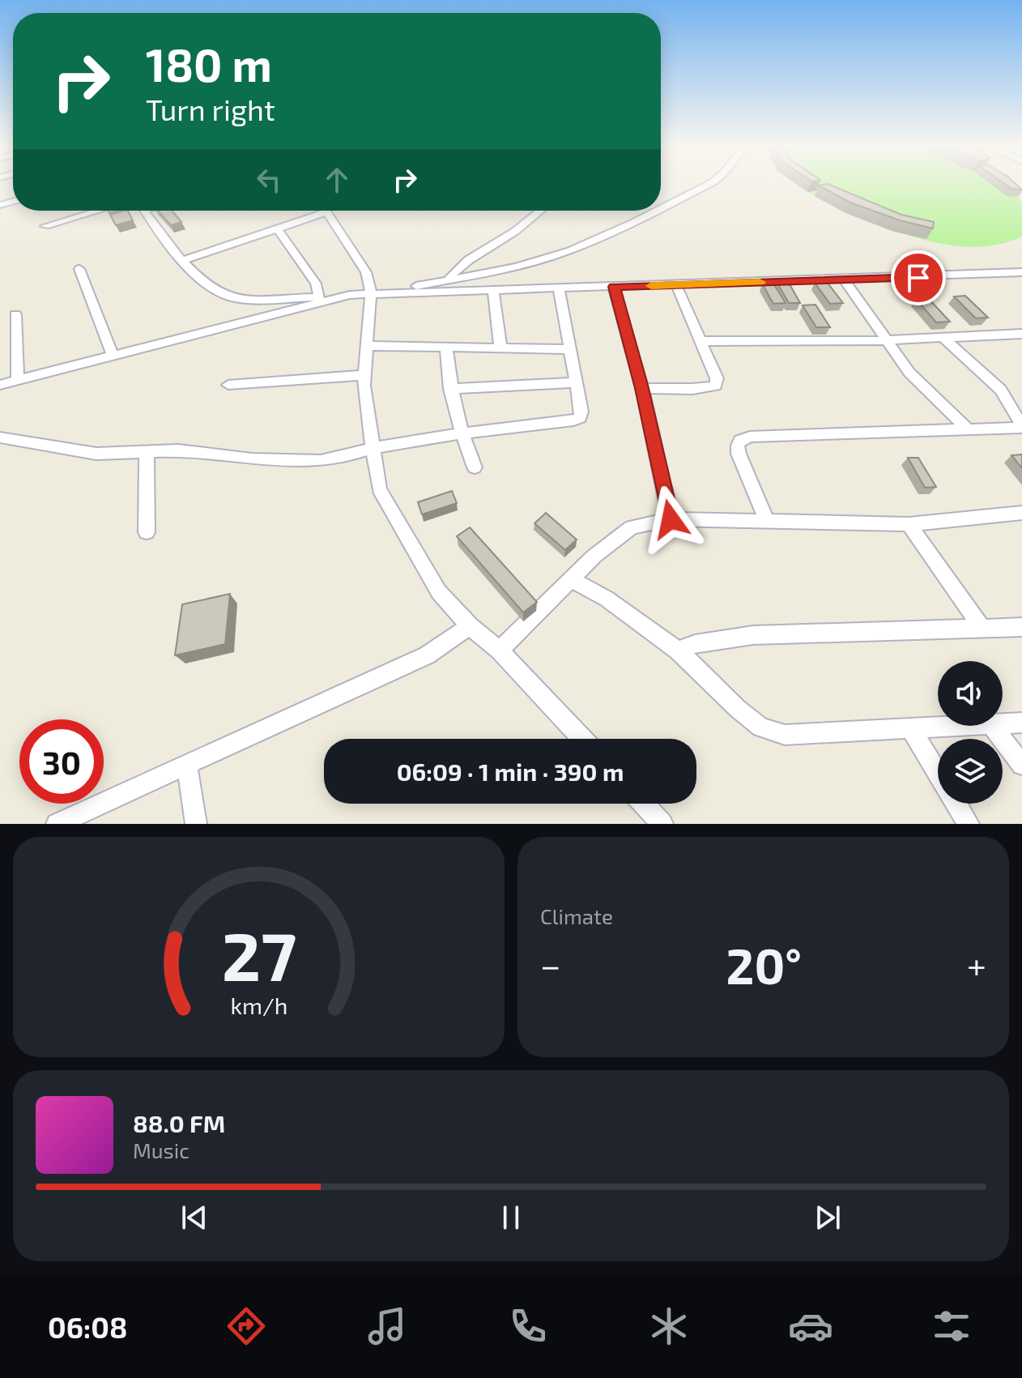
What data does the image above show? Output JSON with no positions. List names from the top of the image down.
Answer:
{
  "page": {
    "turn": ["180 m", "Turn right"],
    "limit": "30",
    "trip": "06:09 · 1 min · 390 m",
    "tile": "Climate",
    "heat": ["−", "20°", "+"],
    "song": ["88.0 FM", "Music"],
    "tabs": "06:08",
    "gauge": ["27", "km/h"]
  }
}
